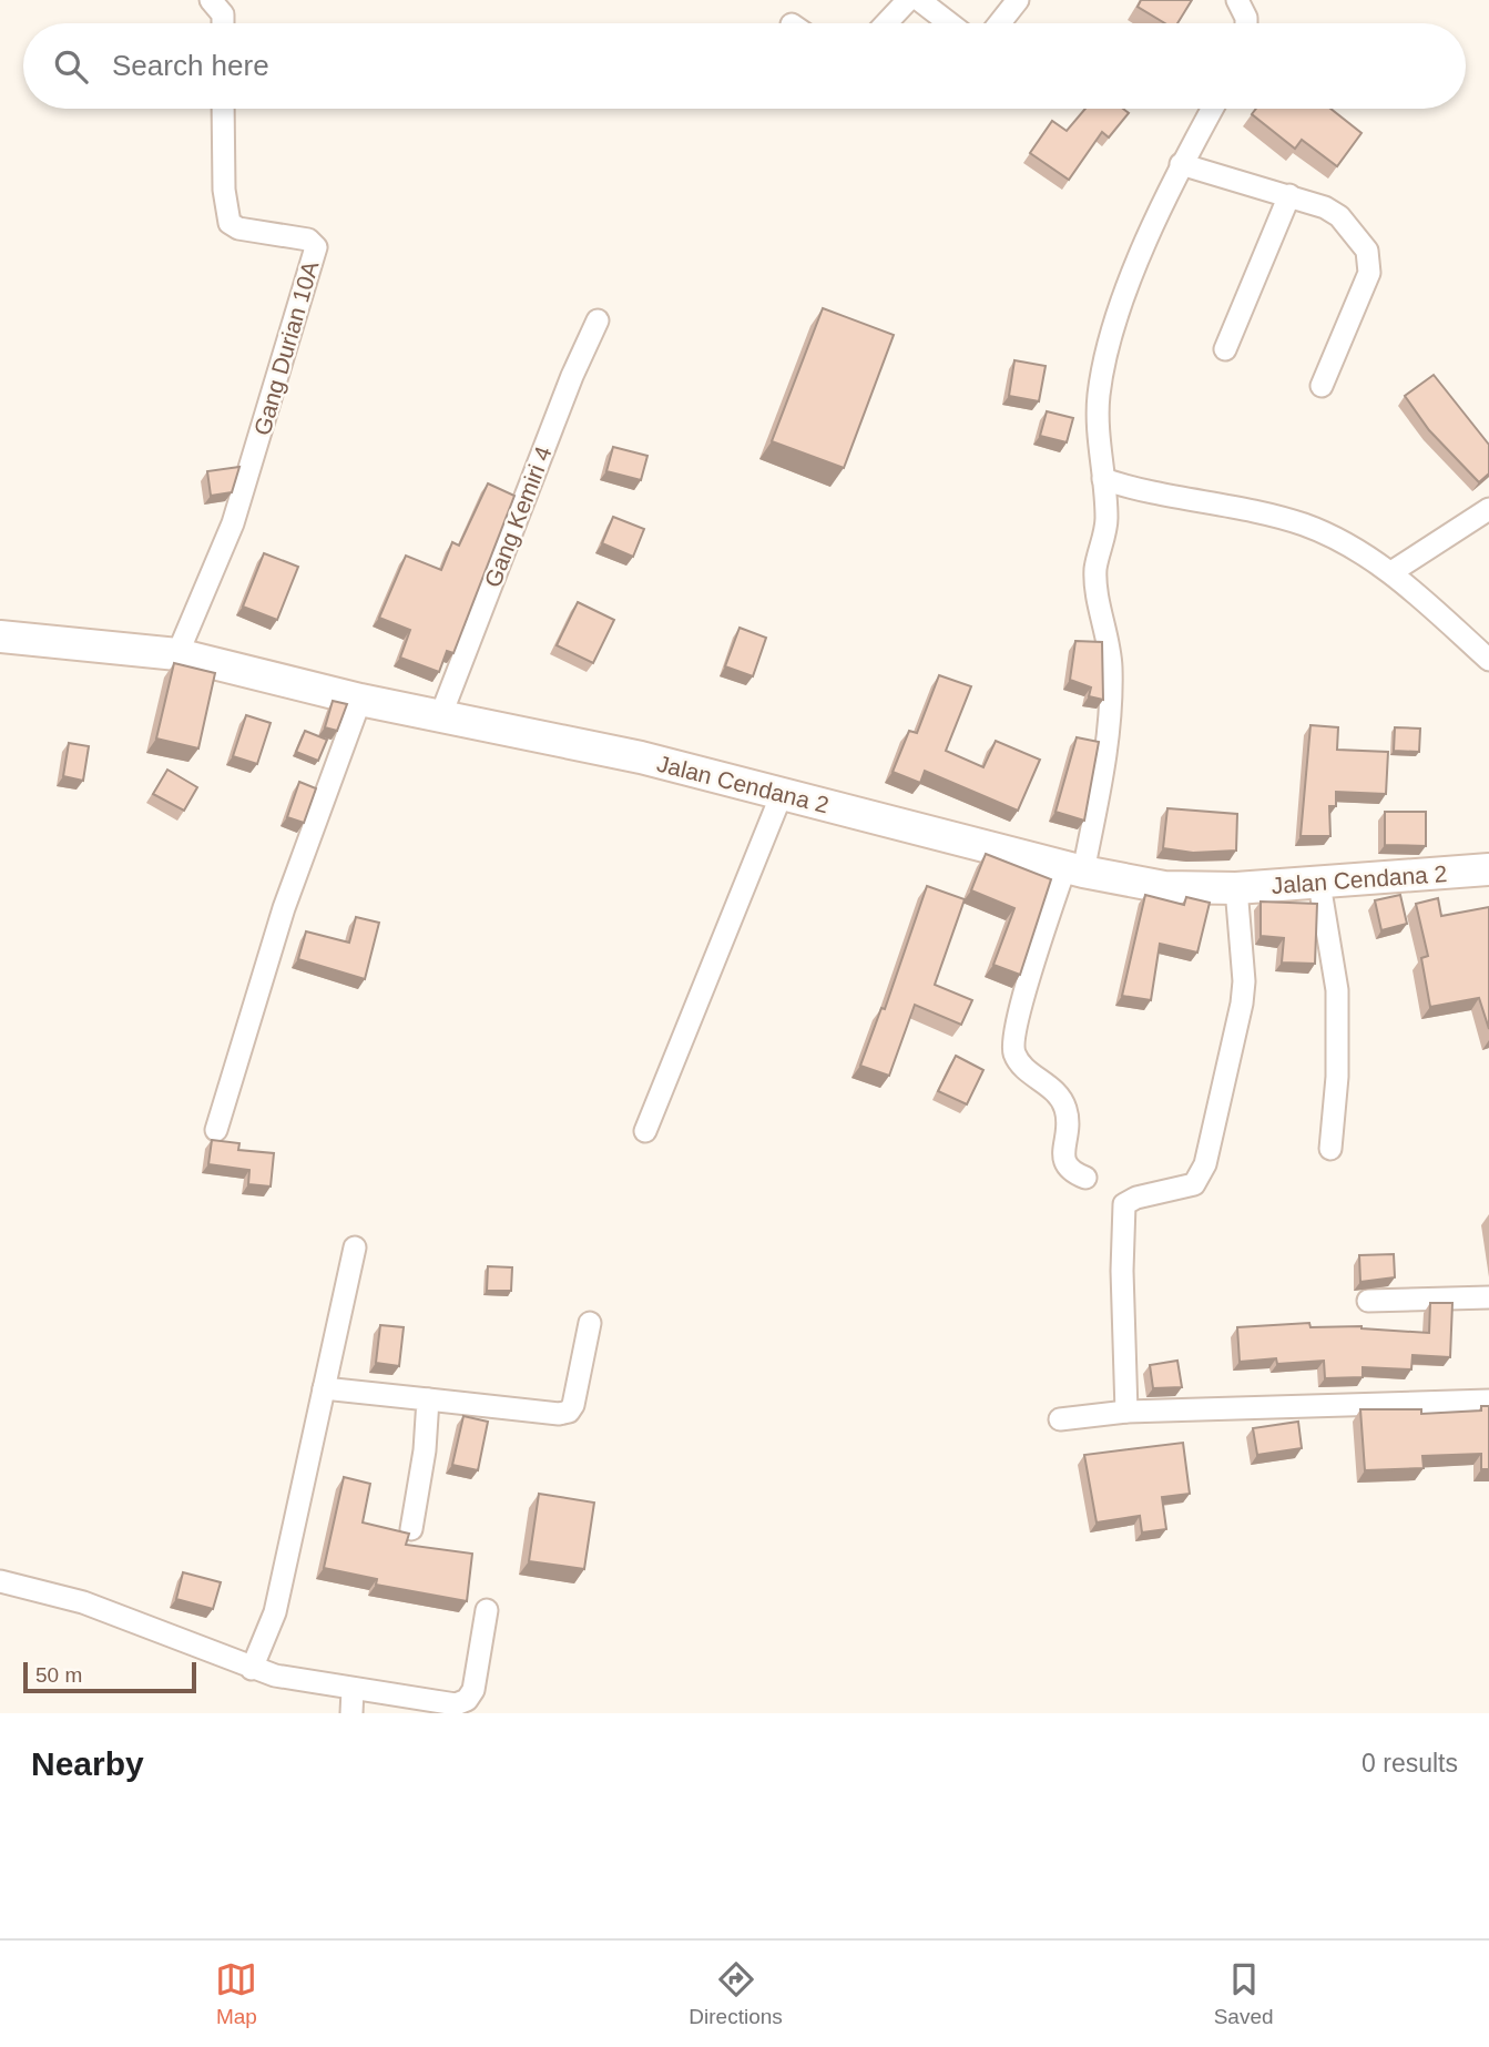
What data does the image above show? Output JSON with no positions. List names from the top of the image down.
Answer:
{
  "streets": {
    "street": ["Gang Durian 10A", "Gang Kemiri 4", "Jalan Cendana 2"]
  },
  "crossings": [
    ["Gang Durian 10A", "Jalan Cendana 2"],
    ["Gang Kemiri 4", "Jalan Cendana 2"]
  ],
  "scale_bar": "50 m",
  "page": {
    "search": "Search here",
    "scale": "50 m",
    "heading": ["Nearby", "0 results"],
    "nav": ["Map", "Directions", "Saved"]
  }
}
